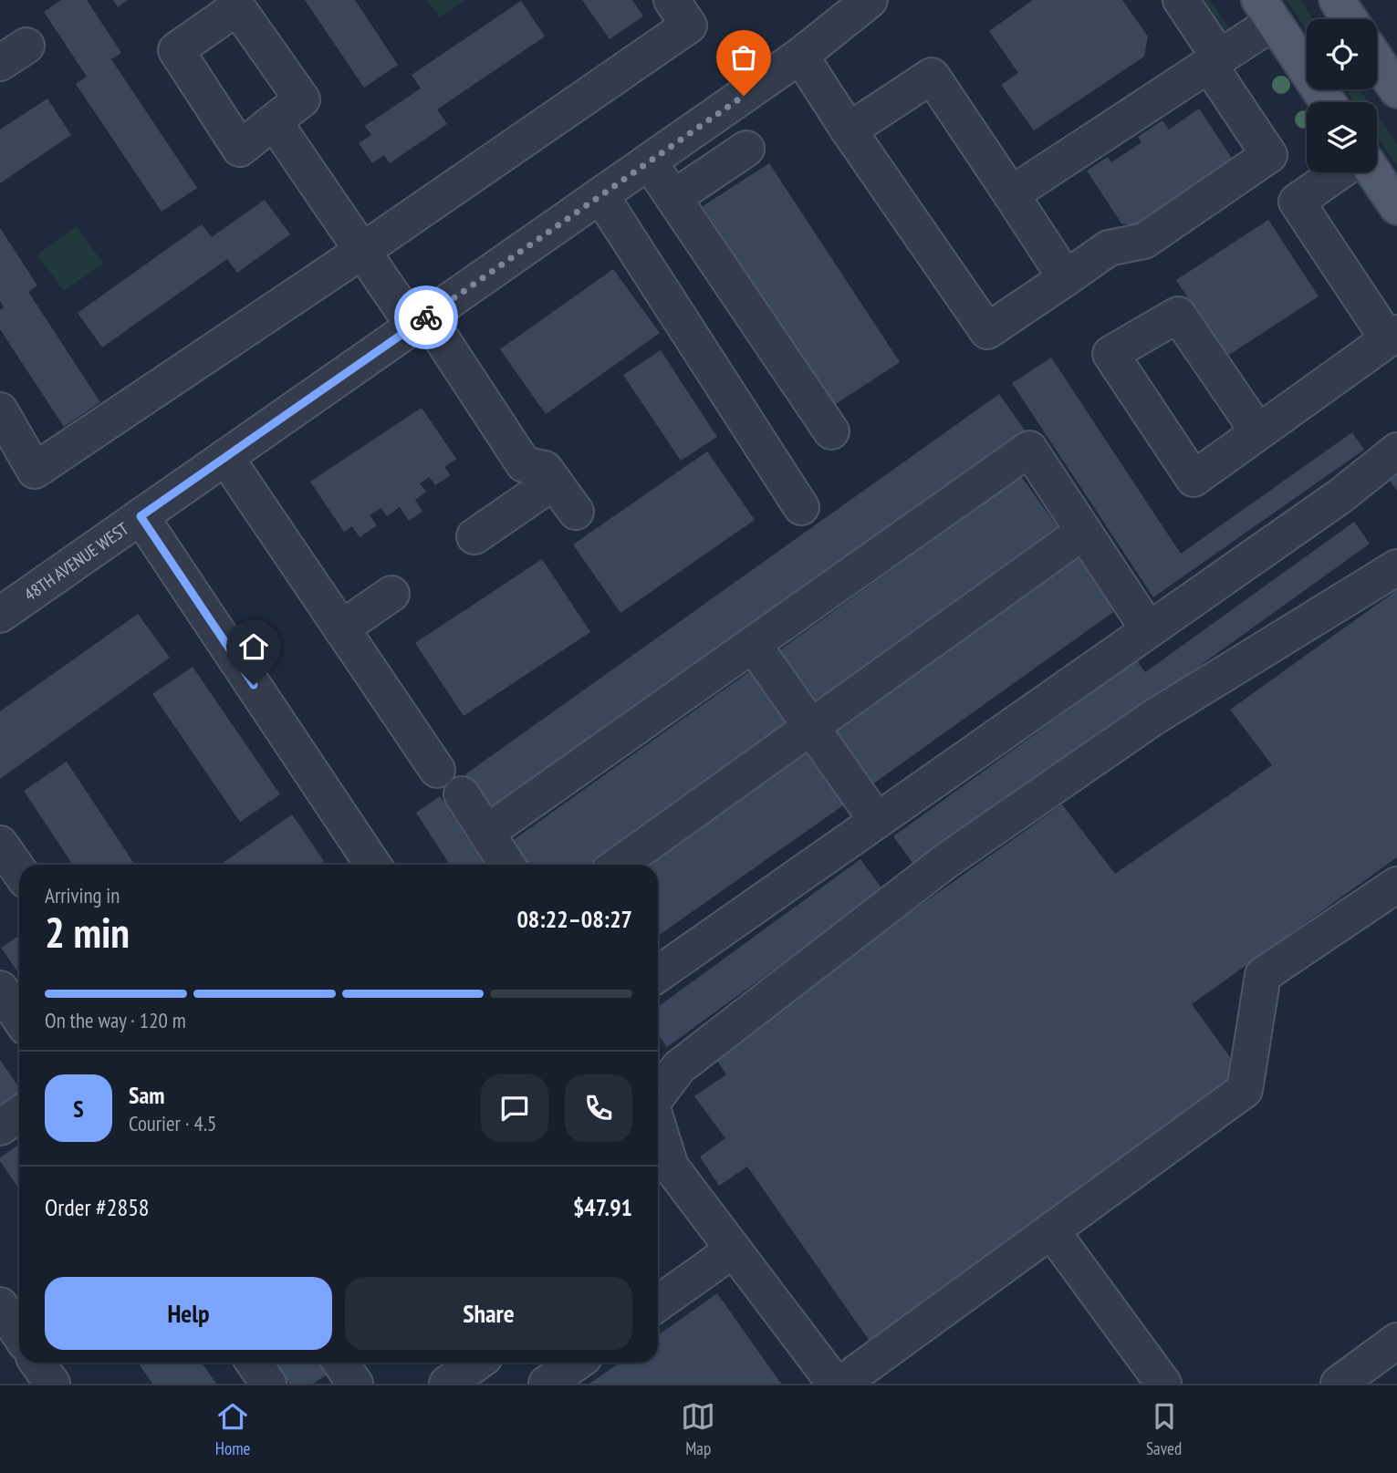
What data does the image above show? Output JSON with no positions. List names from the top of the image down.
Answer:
{
  "streets": {
    "street": ["48TH AVENUE WEST"]
  },
  "page": {
    "heading": ["2 min", "Arriving in", "08:22–08:27"],
    "panel": [
      "Sam",
      "Courier · 4.5",
      "Order #2858",
      "$47.91"
    ],
    "bar": "On the way · 120 m",
    "round": "S",
    "buttons": ["Help", "Share"],
    "tabs": ["Home", "Map", "Saved"]
  }
}
